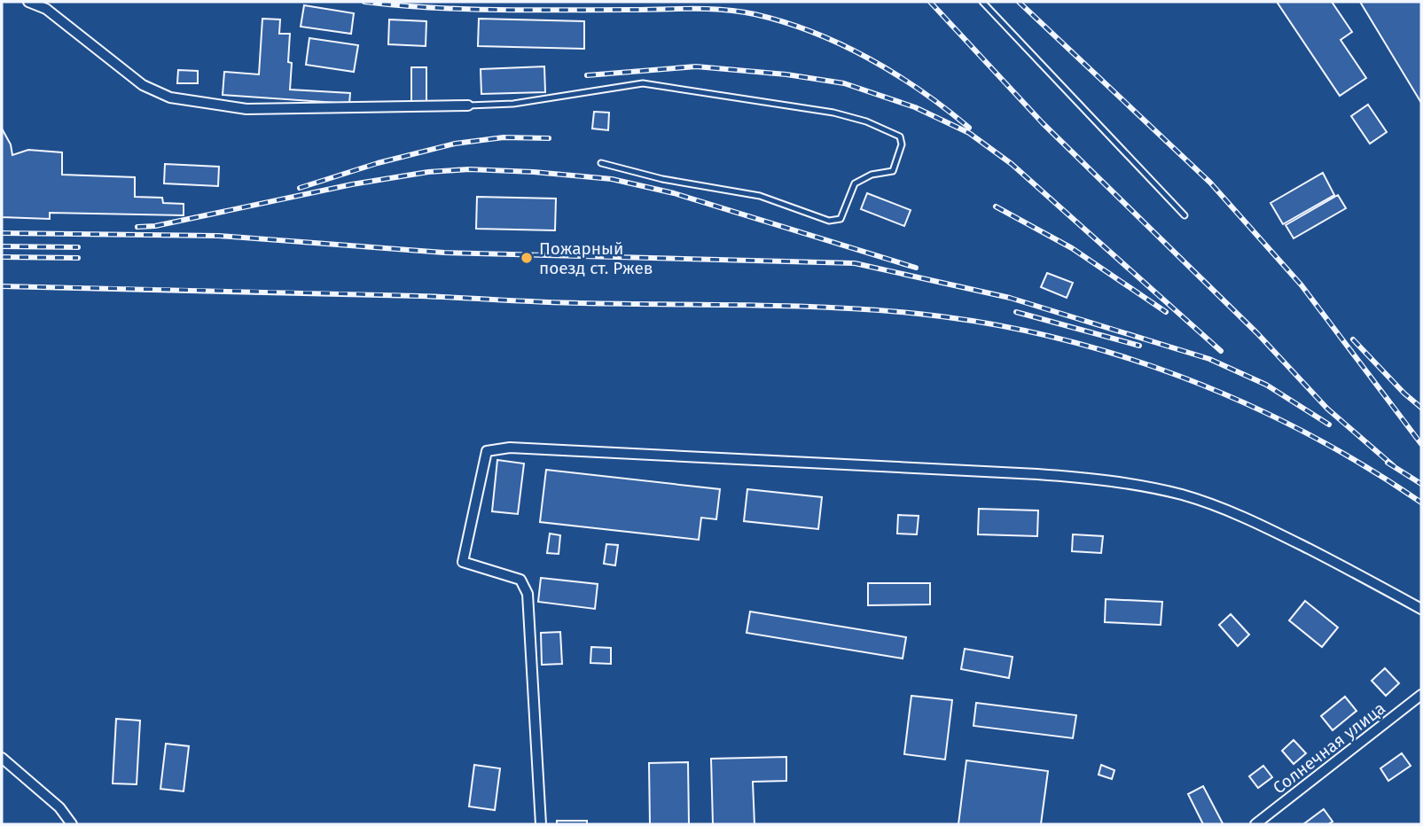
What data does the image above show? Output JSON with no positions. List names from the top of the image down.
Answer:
{
  "streets": {
    "street": ["Солнечная улица"]
  },
  "places": ["Пожарный поезд ст. Ржев"]
}
